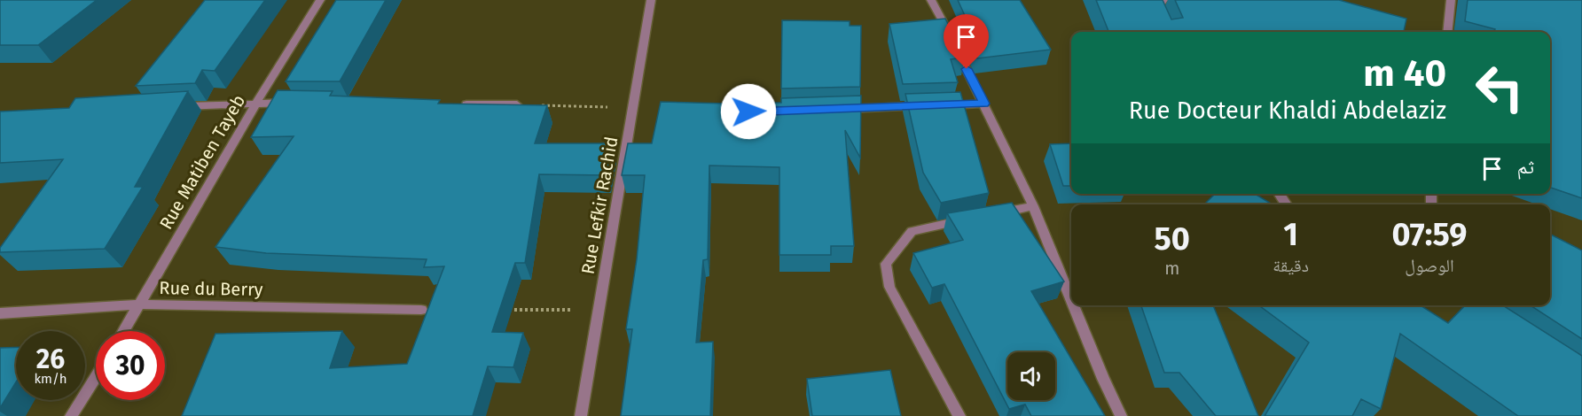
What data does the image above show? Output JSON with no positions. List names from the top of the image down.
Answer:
{
  "streets": {
    "street": ["Rue Matiben Tayeb", "Rue Lefkir Rachid", "Rue du Berry"]
  },
  "crossings": [
    ["Rue Matiben Tayeb", "Rue du Berry"]
  ],
  "page": {
    "turn": ["40 m", "Rue Docteur Khaldi Abdelaziz"],
    "then": "ثم",
    "eta": [
      "07:59",
      "الوصول",
      "1",
      "دقيقة",
      "50",
      "m"
    ],
    "speed": "26 km/h",
    "limit": "30"
  }
}
